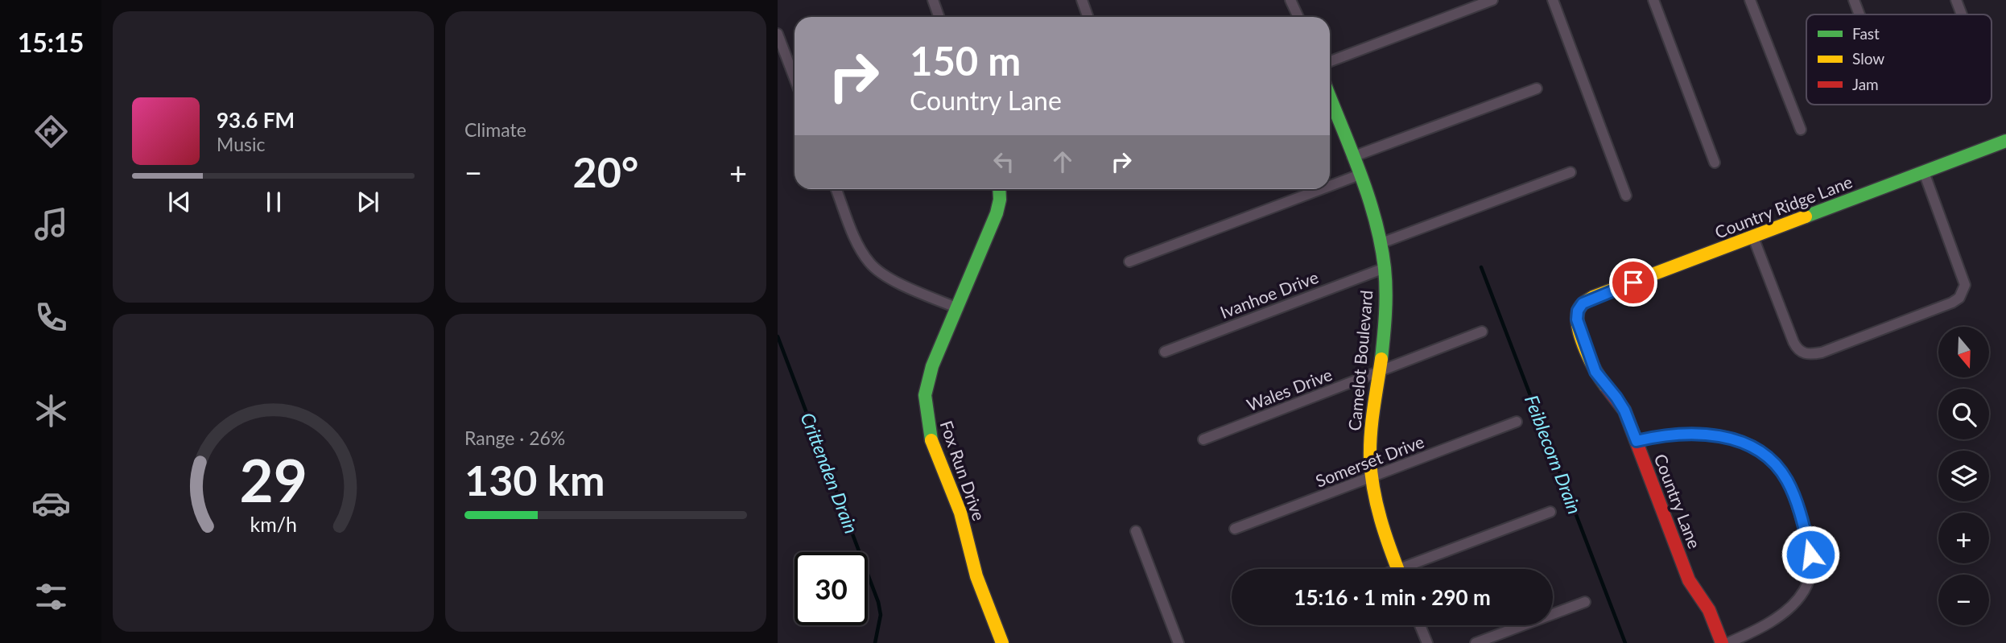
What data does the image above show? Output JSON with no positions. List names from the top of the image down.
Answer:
{
  "streets": {
    "street": [
      "Country Ridge Lane",
      "Ivanhoe Drive",
      "Camelot Boulevard",
      "Wales Drive",
      "Somerset Drive",
      "Fox Run Drive",
      "Country Lane"
    ]
  },
  "crossings": [
    ["Country Ridge Lane", "Country Lane"],
    ["Ivanhoe Drive", "Camelot Boulevard"],
    ["Camelot Boulevard", "Wales Drive"],
    ["Camelot Boulevard", "Somerset Drive"]
  ],
  "water": ["Feiblecorn Drain", "Crittenden Drain"],
  "legend": ["Fast", "Slow", "Jam"],
  "north": "bottom",
  "page": {
    "tabs": "15:15",
    "tile": [
      "Climate",
      ["Range · 26%", "130 km"]
    ],
    "turn": ["150 m", "Country Lane"],
    "song": ["93.6 FM", "Music"],
    "heat": ["−", "20°", "+"],
    "map_buttons": ["+", "−"],
    "limit": "30",
    "trip": "15:16 · 1 min · 290 m",
    "gauge": ["29", "km/h"]
  }
}
